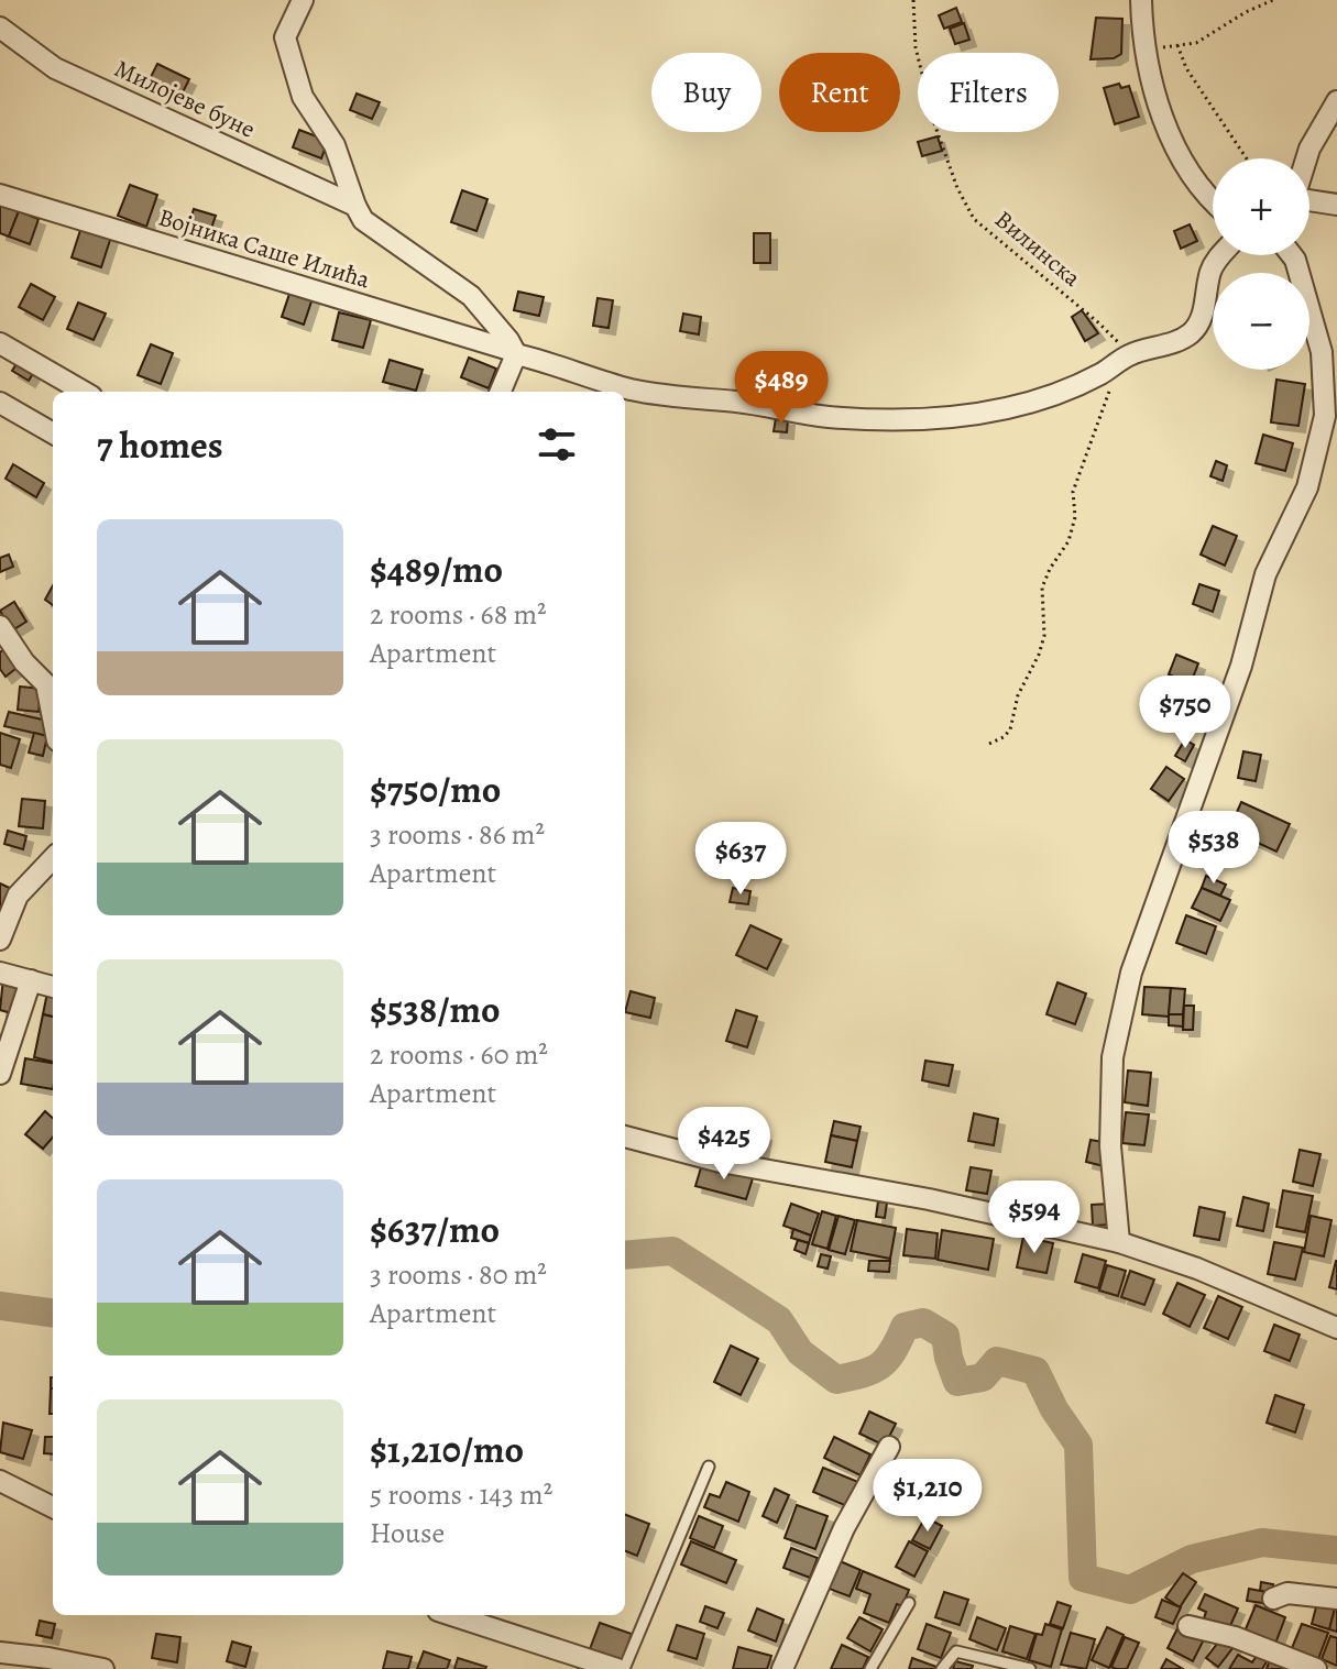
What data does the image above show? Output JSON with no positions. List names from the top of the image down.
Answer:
{
  "streets": {
    "street": ["Милојеве буне", "Војника Саше Илића"],
    "path": ["Вилинска"]
  },
  "crossings": [
    ["Милојеве буне", "Војника Саше Илића"],
    ["Војника Саше Илића", "Вилинска"]
  ],
  "page": {
    "chip": ["Buy", "Rent", "Filters"],
    "map_buttons": ["+", "−"],
    "price": [
      "$489",
      "$750",
      "$538",
      "$637",
      "$425",
      "$594",
      "$1,210"
    ],
    "heading": "7 homes",
    "list": [
      {
        "name": "$489/mo",
        "note": "2 rooms · 68 m² · Apartment"
      },
      {
        "name": "$750/mo",
        "note": "3 rooms · 86 m² · Apartment"
      },
      {
        "name": "$538/mo",
        "note": "2 rooms · 60 m² · Apartment"
      },
      {
        "name": "$637/mo",
        "note": "3 rooms · 80 m² · Apartment"
      },
      {
        "name": "$1,210/mo",
        "note": "5 rooms · 143 m² · House"
      }
    ]
  }
}
